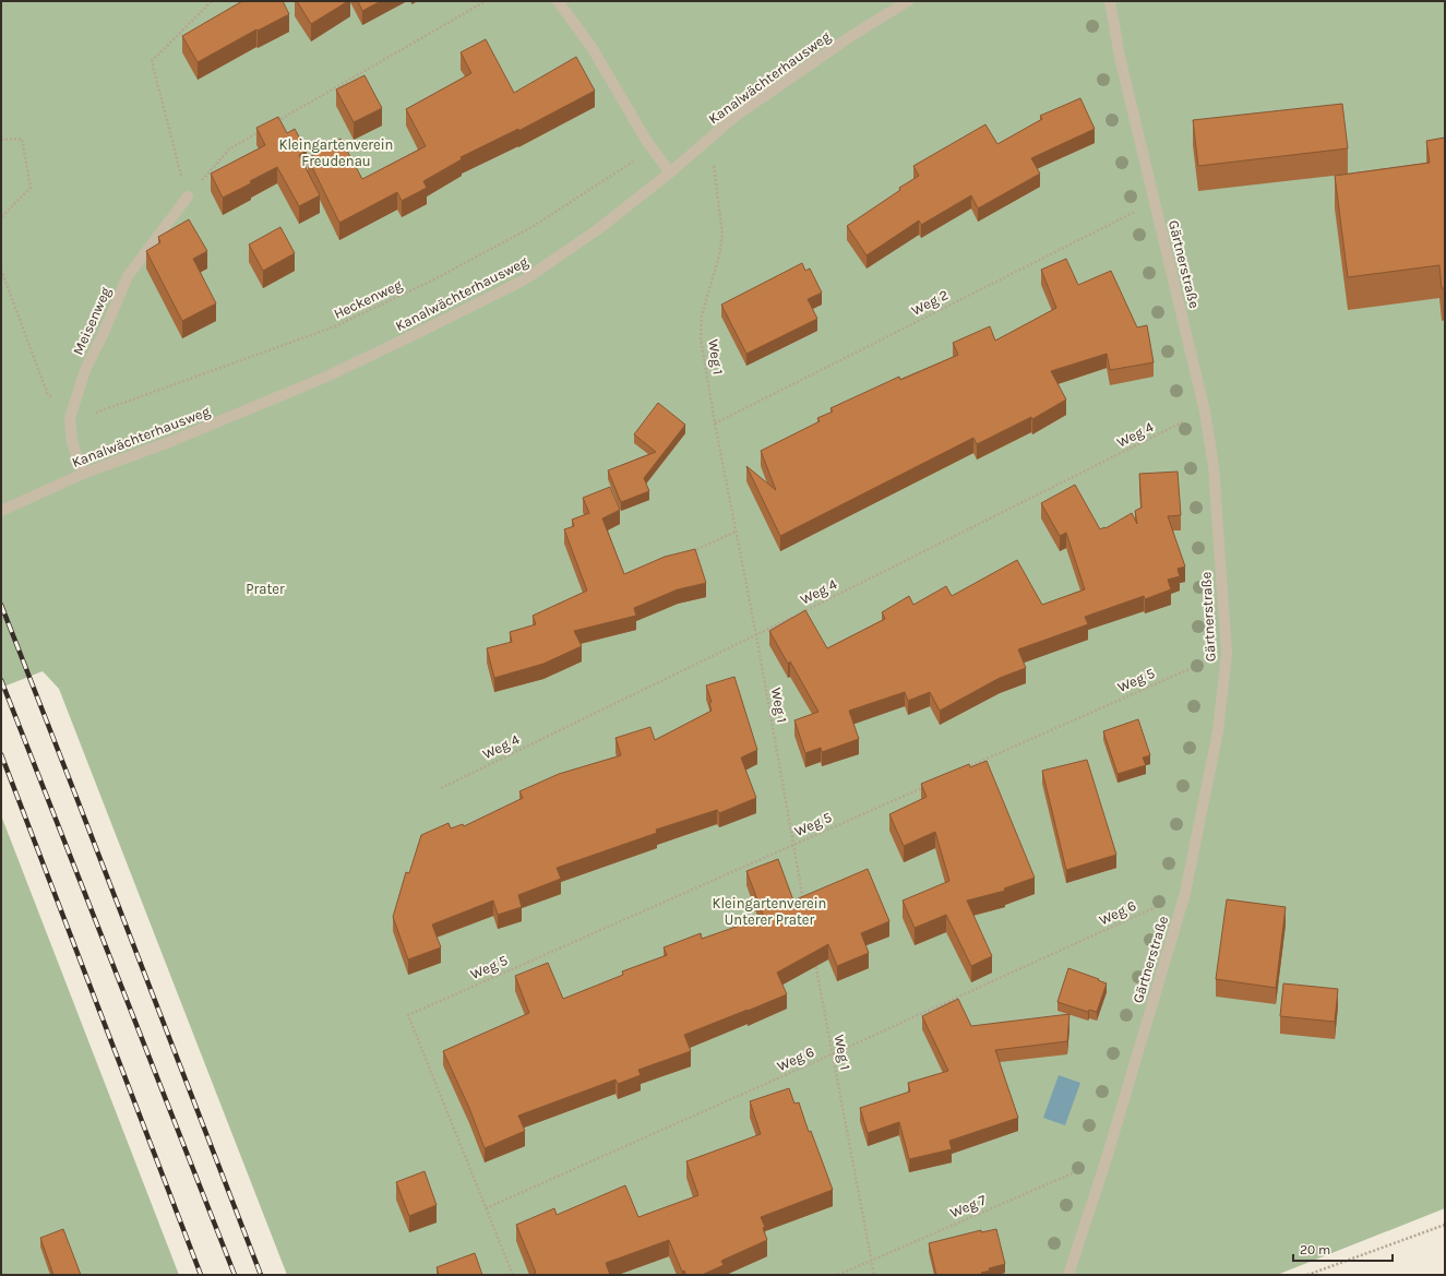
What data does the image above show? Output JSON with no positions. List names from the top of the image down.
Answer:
{
  "streets": {
    "street": ["Kanalwächterhausweg", "Gärtnerstraße", "Meisenweg"],
    "path": [
      "Heckenweg",
      "Weg 2",
      "Weg 1",
      "Weg 4",
      "Weg 5",
      "Weg 6",
      "Weg 7"
    ]
  },
  "crossings": [
    ["Kanalwächterhausweg", "Meisenweg"],
    ["Kanalwächterhausweg", "Weg 1"],
    ["Gärtnerstraße", "Weg 2"],
    ["Gärtnerstraße", "Weg 4"],
    ["Gärtnerstraße", "Weg 5"],
    ["Gärtnerstraße", "Weg 6"],
    ["Gärtnerstraße", "Weg 7"],
    ["Heckenweg", "Meisenweg"],
    ["Weg 2", "Weg 1"],
    ["Weg 1", "Weg 4"],
    ["Weg 1", "Weg 5"],
    ["Weg 1", "Weg 6"],
    ["Weg 1", "Weg 7"],
    ["Weg 5", "Weg 6"]
  ],
  "parks": ["Kleingartenverein Freudenau", "Prater", "Kleingartenverein Unterer Prater"],
  "scale_bar": "20 m"
}
